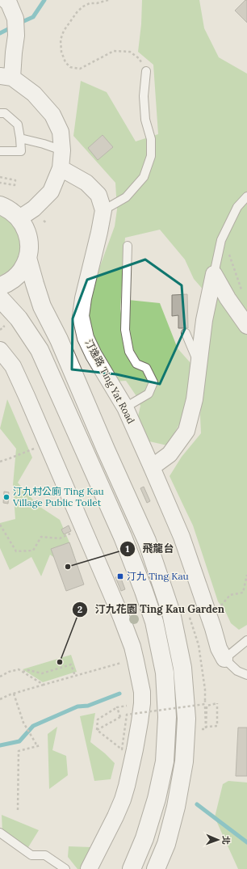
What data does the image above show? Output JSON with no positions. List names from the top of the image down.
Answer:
{
  "streets": {
    "street": ["汀逸路 Ting Yat Road"]
  },
  "places": {
    "other": ["汀九村公廁 Ting Kau Village Public Toilet", "飛龍台", "汀九花園 Ting Kau Garden"],
    "transit": ["汀九 Ting Kau"]
  },
  "north": "right"
}
